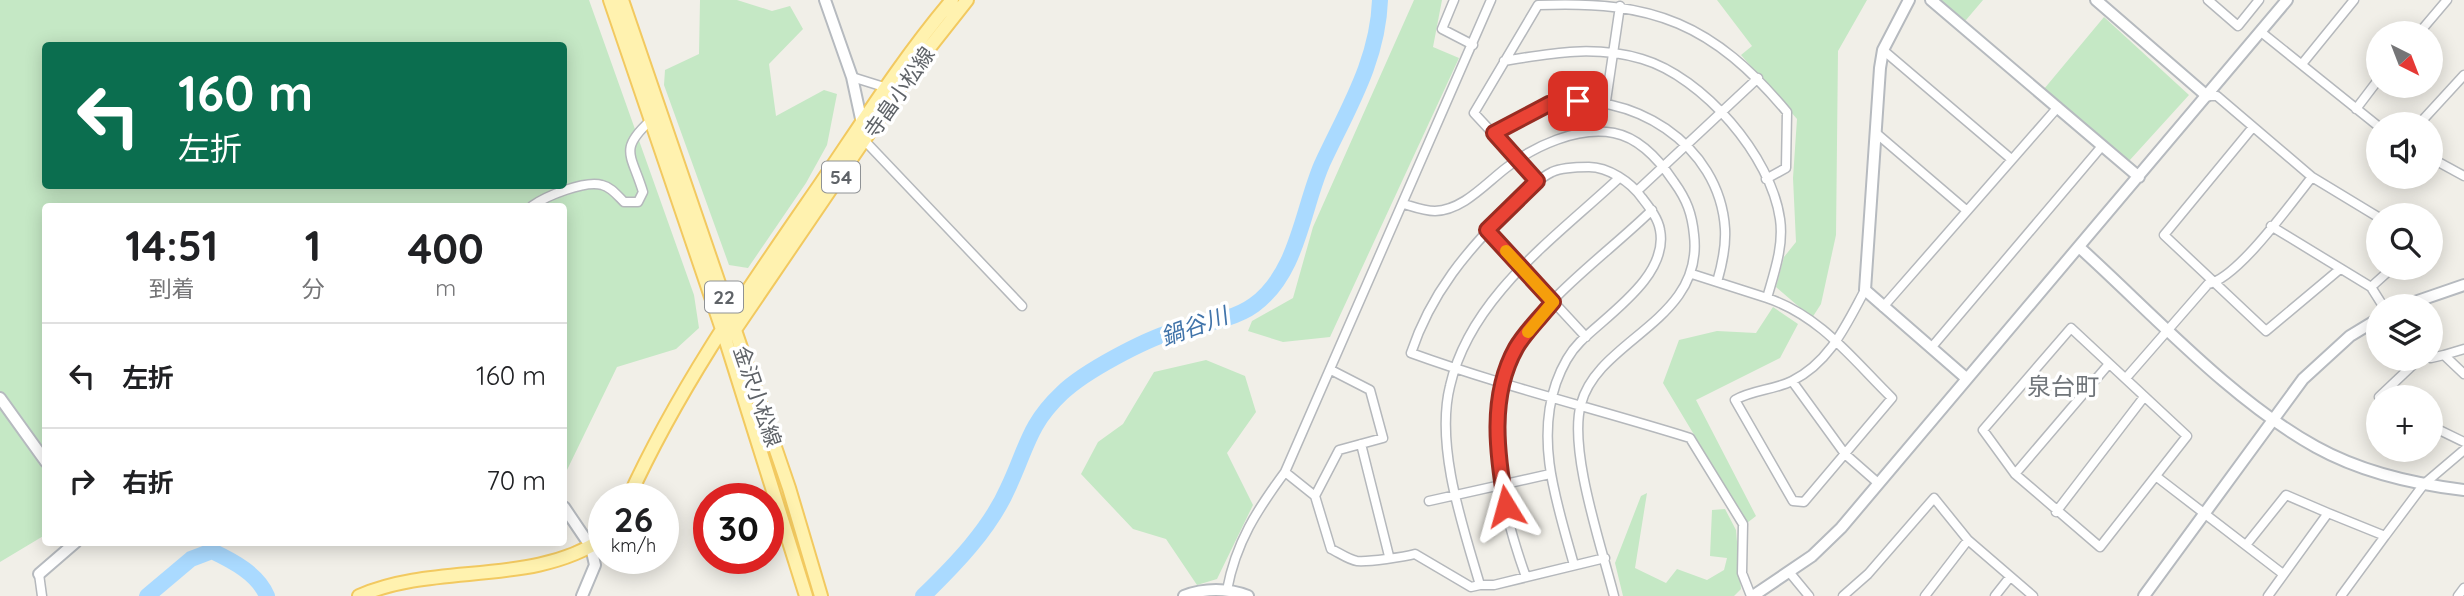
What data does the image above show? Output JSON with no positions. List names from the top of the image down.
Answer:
{
  "streets": {
    "main road": [
      "寺畠小松線",
      "54",
      "22",
      "金沢小松線"
    ]
  },
  "crossings": [
    ["寺畠小松線", "金沢小松線"]
  ],
  "districts": ["泉台町"],
  "water": ["鍋谷川"],
  "north": "bottom right",
  "page": {
    "map_buttons": "+",
    "turn": ["160 m", "左折"],
    "eta": [
      "14:51",
      "到着",
      "1",
      "分",
      "400",
      "m"
    ],
    "list": [
      {
        "name": "左折",
        "value": "160 m"
      },
      {
        "name": "右折",
        "value": "70 m"
      }
    ],
    "speed": "26 km/h",
    "limit": "30"
  }
}
